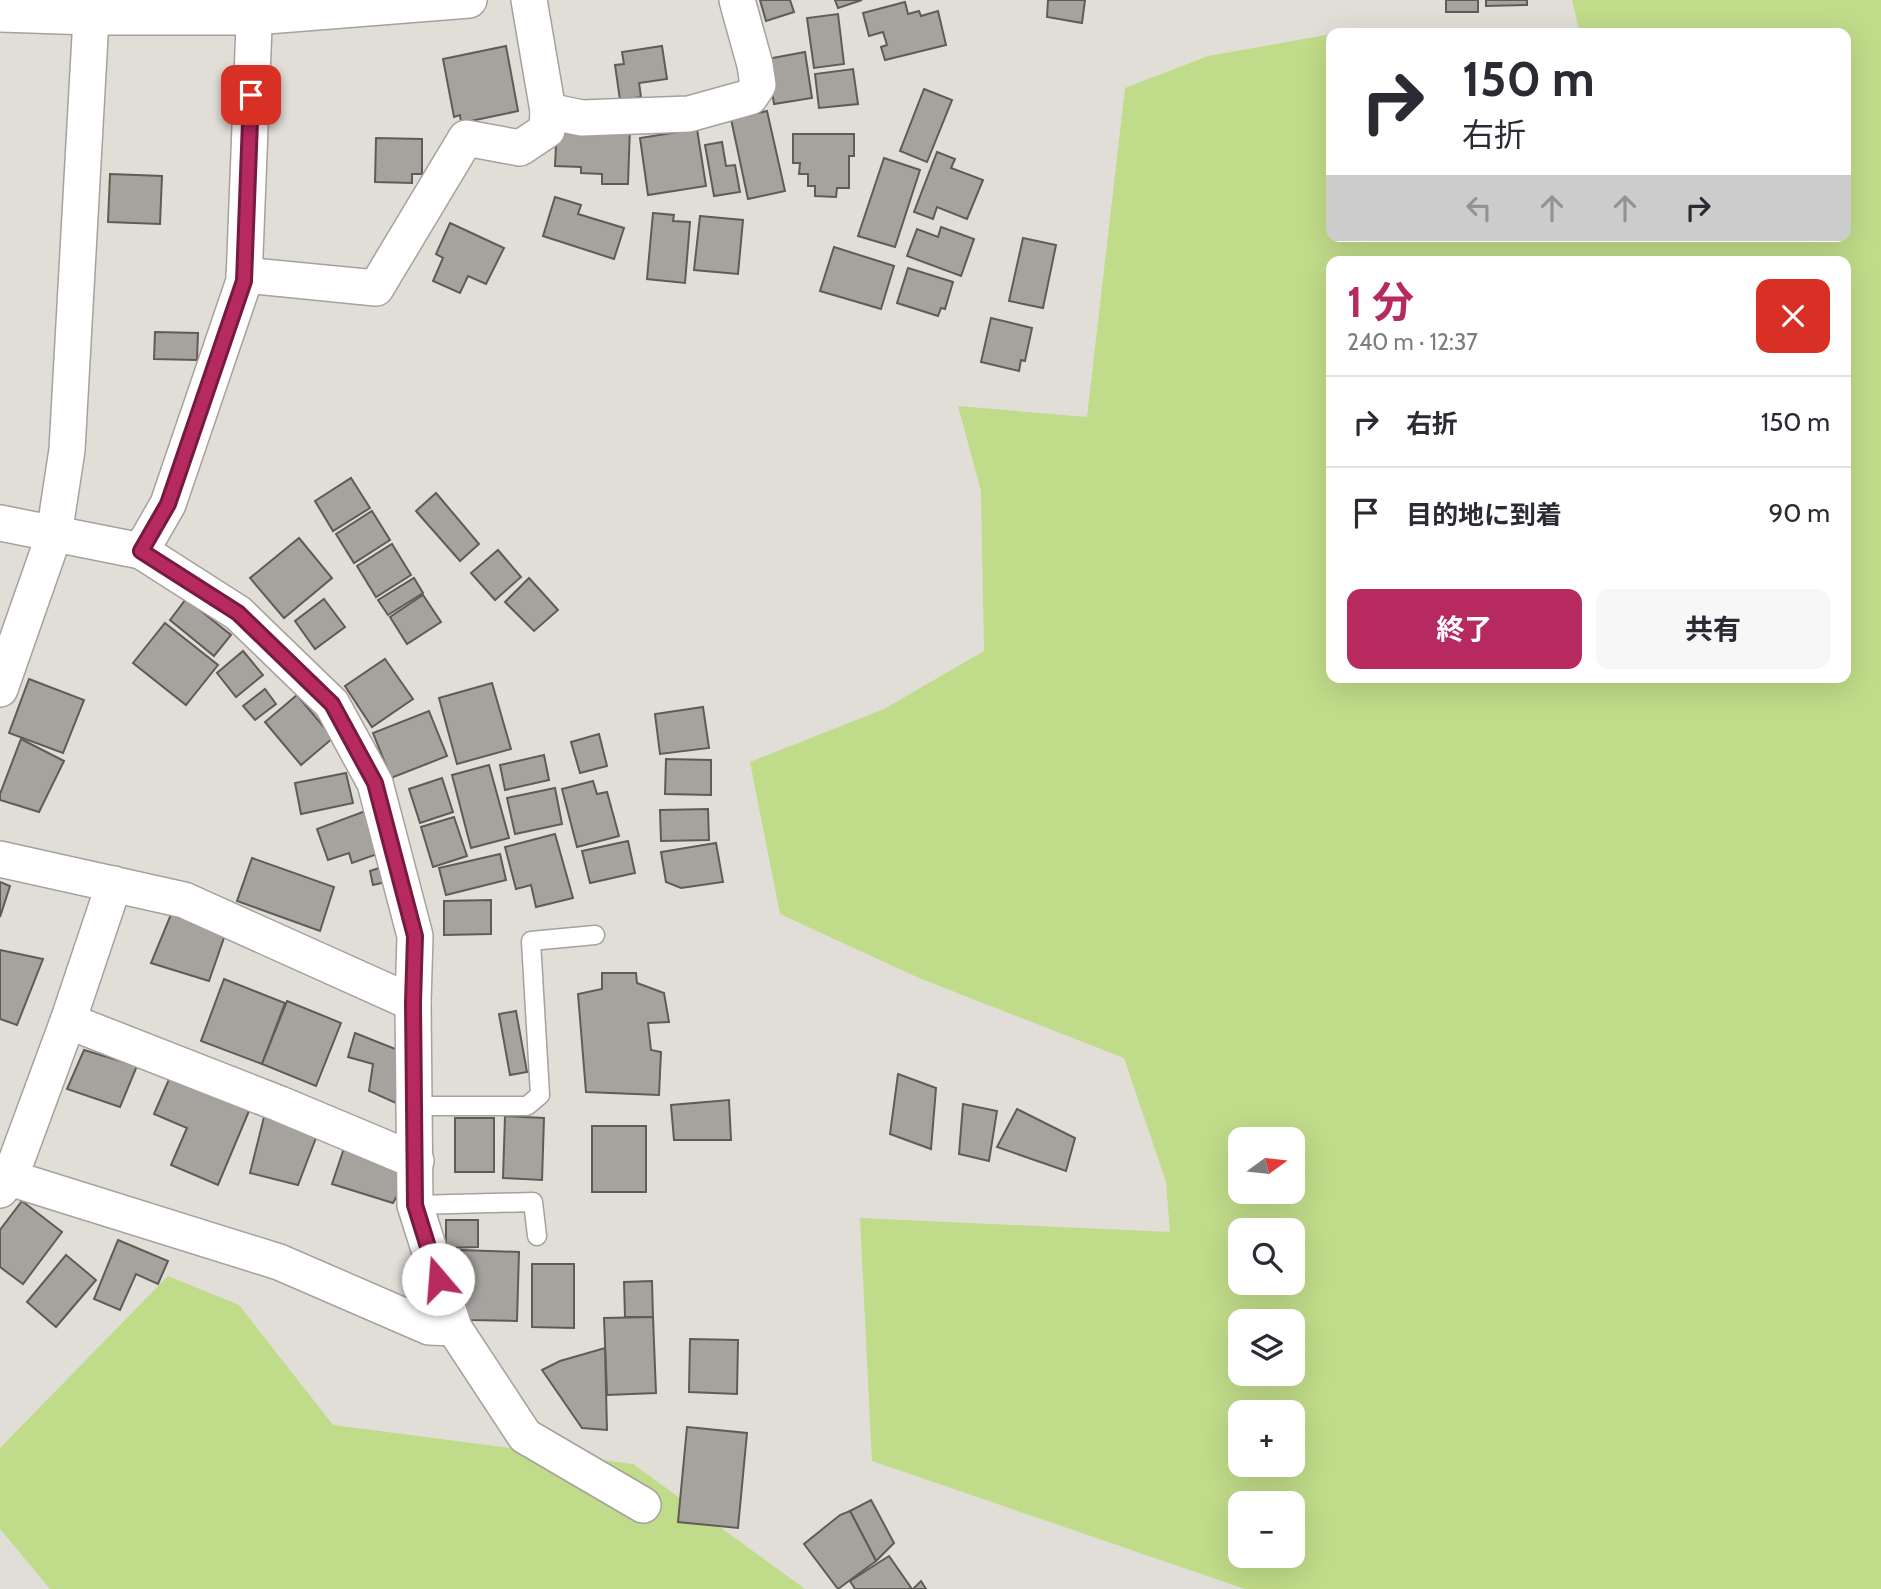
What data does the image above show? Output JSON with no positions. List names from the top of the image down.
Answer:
{
  "north": "right",
  "page": {
    "turn": ["150 m", "右折"],
    "heading": ["1 分", "240 m · 12:37"],
    "list": [
      {
        "name": "右折",
        "value": "150 m"
      },
      {
        "name": "目的地に到着",
        "value": "90 m"
      }
    ],
    "buttons": ["終了", "共有"],
    "map_buttons": ["+", "−"]
  }
}
